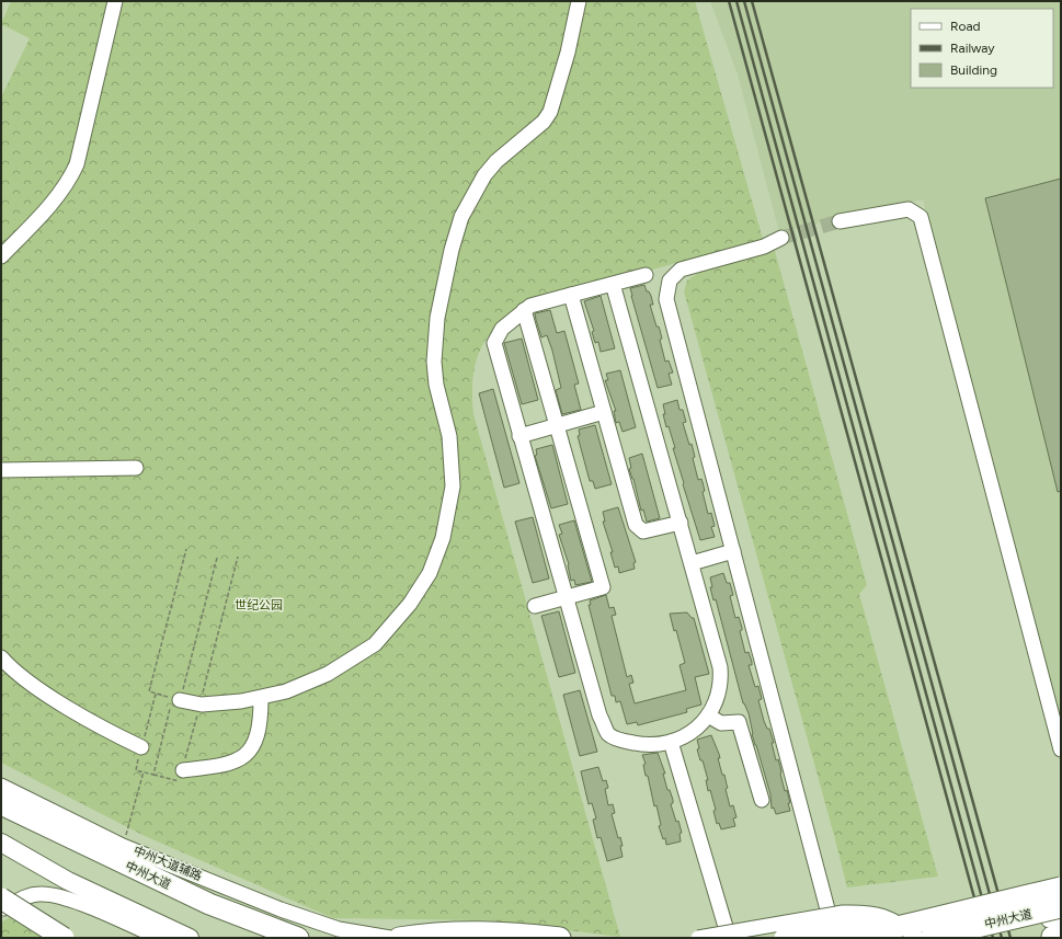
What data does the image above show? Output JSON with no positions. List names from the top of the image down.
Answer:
{
  "streets": {
    "highway": ["中州大道"],
    "street": ["中州大道辅路"]
  },
  "parks": ["世纪公园"],
  "legend": ["Road", "Railway", "Building"]
}
